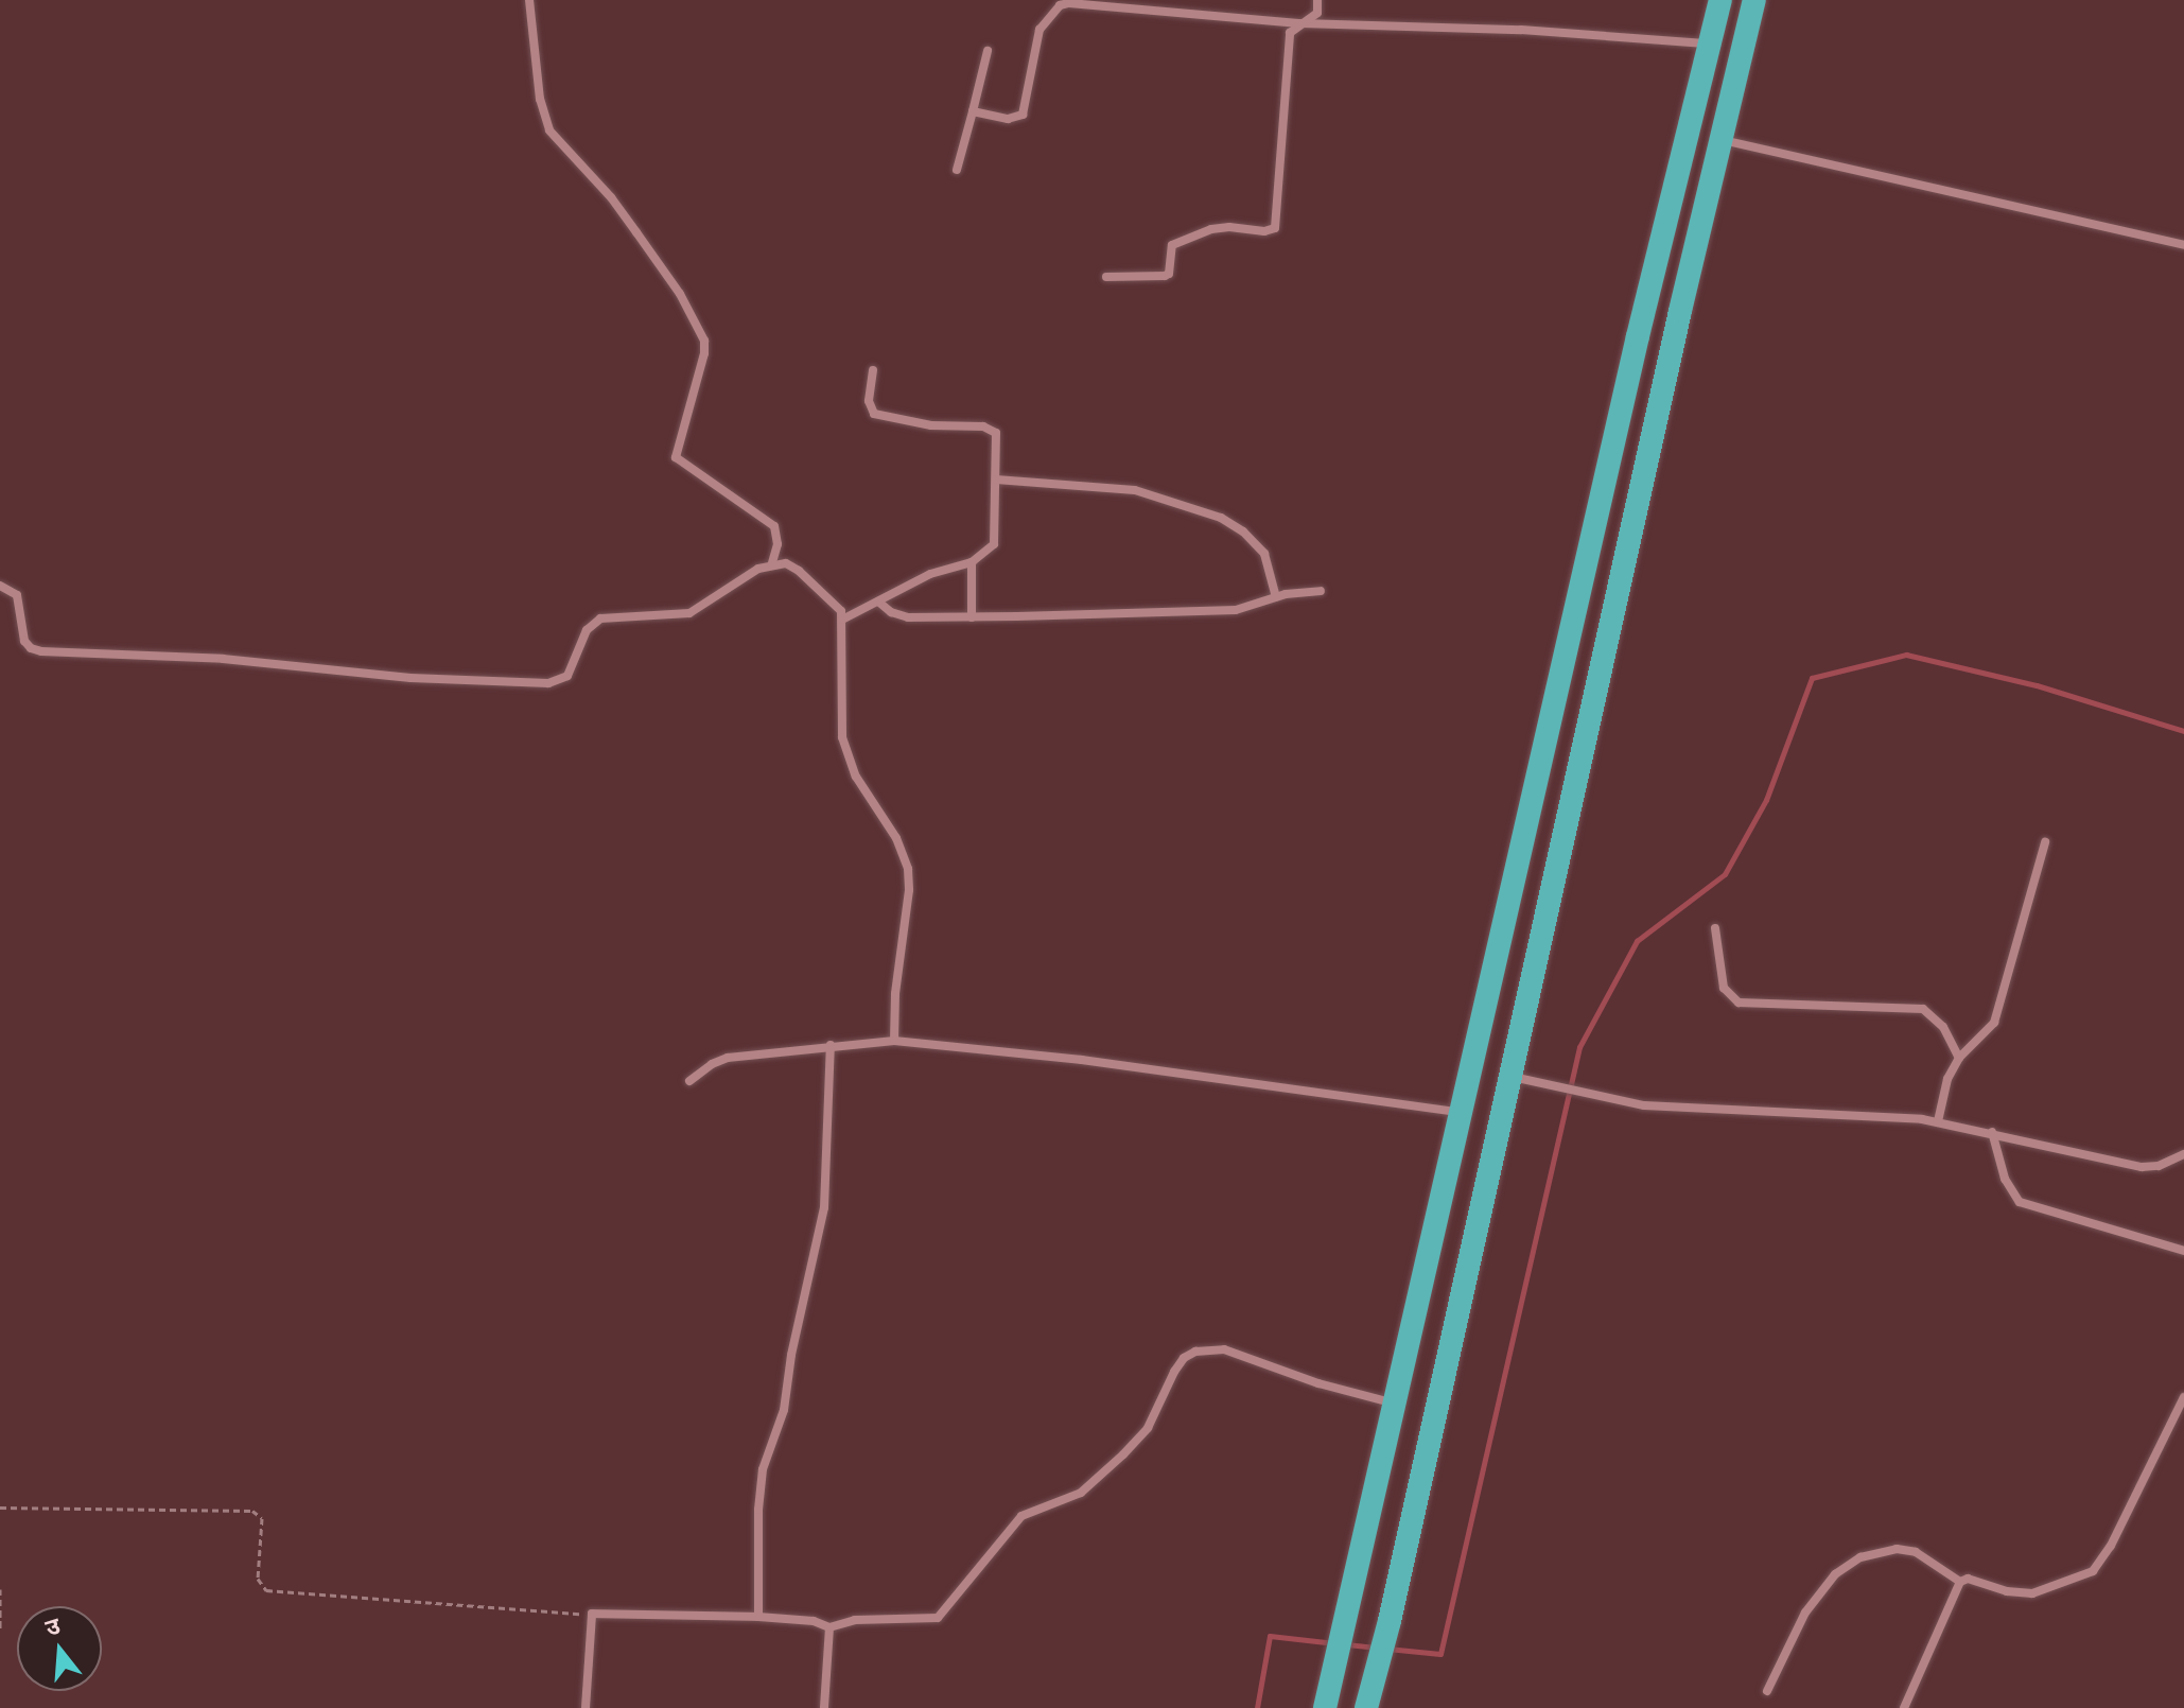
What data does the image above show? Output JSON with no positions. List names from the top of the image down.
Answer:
{
  "north": "top"
}
